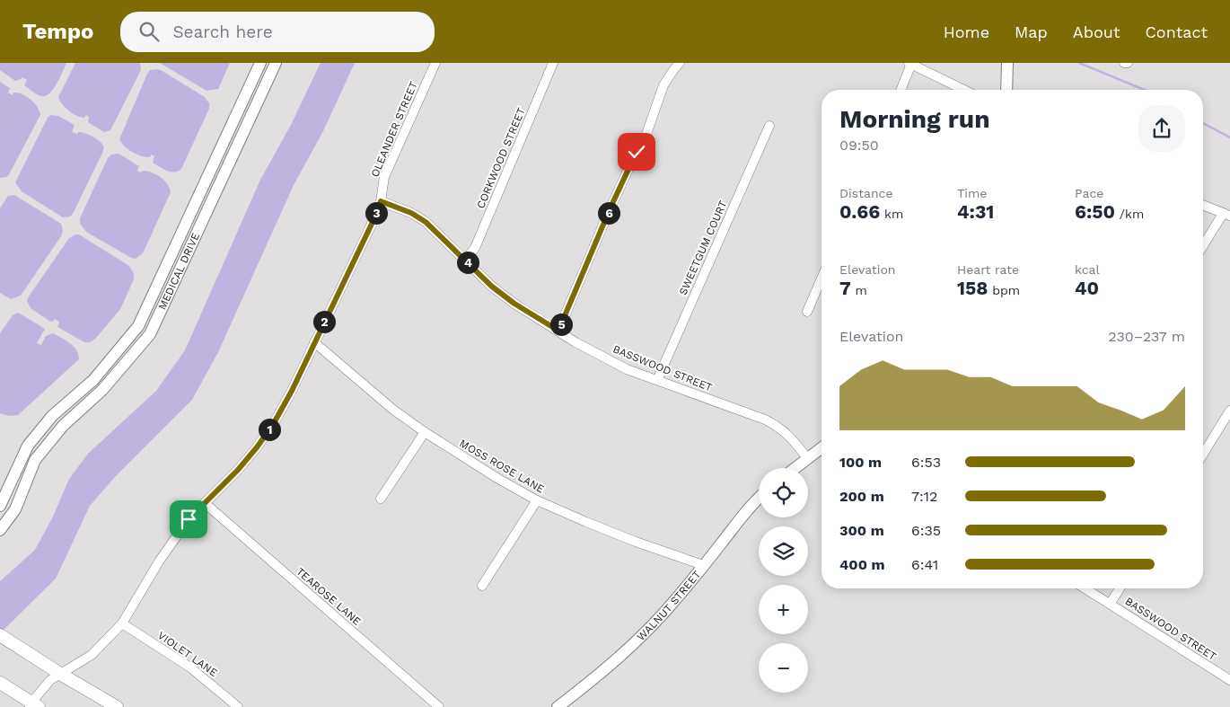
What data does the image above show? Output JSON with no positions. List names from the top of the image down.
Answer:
{
  "streets": {
    "street": [
      "OLEANDER STREET",
      "CORKWOOD STREET",
      "SWEETGUM COURT",
      "MEDICAL DRIVE",
      "BASSWOOD STREET",
      "MOSS ROSE LANE",
      "TEAROSE LANE",
      "WALNUT STREET",
      "VIOLET LANE"
    ]
  },
  "crossings": [
    ["OLEANDER STREET", "BASSWOOD STREET"],
    ["OLEANDER STREET", "MOSS ROSE LANE"],
    ["OLEANDER STREET", "TEAROSE LANE"],
    ["OLEANDER STREET", "VIOLET LANE"],
    ["CORKWOOD STREET", "BASSWOOD STREET"],
    ["SWEETGUM COURT", "BASSWOOD STREET"],
    ["MOSS ROSE LANE", "WALNUT STREET"]
  ],
  "page": {
    "header": "Tempo",
    "search": "Search here",
    "nav": [
      "Home",
      "Map",
      "About",
      "Contact"
    ],
    "heading": ["Morning run", "09:50"],
    "stats": [
      ["Distance", "0.66 km"],
      ["Time", "4:31"],
      ["Pace", "6:50 /km"],
      ["Elevation", "7 m"],
      ["Heart rate", "158 bpm"],
      ["kcal", "40"]
    ],
    "pins": [
      "3",
      "6",
      "4",
      "2",
      "5",
      "1"
    ],
    "chart": ["Elevation", "230–237 m"],
    "list": [
      {
        "name": "100 m",
        "note": "6:53"
      },
      {
        "name": "200 m",
        "note": "7:12"
      },
      {
        "name": "300 m",
        "note": "6:35"
      },
      {
        "name": "400 m",
        "note": "6:41"
      }
    ],
    "map_buttons": ["+", "−"]
  }
}
